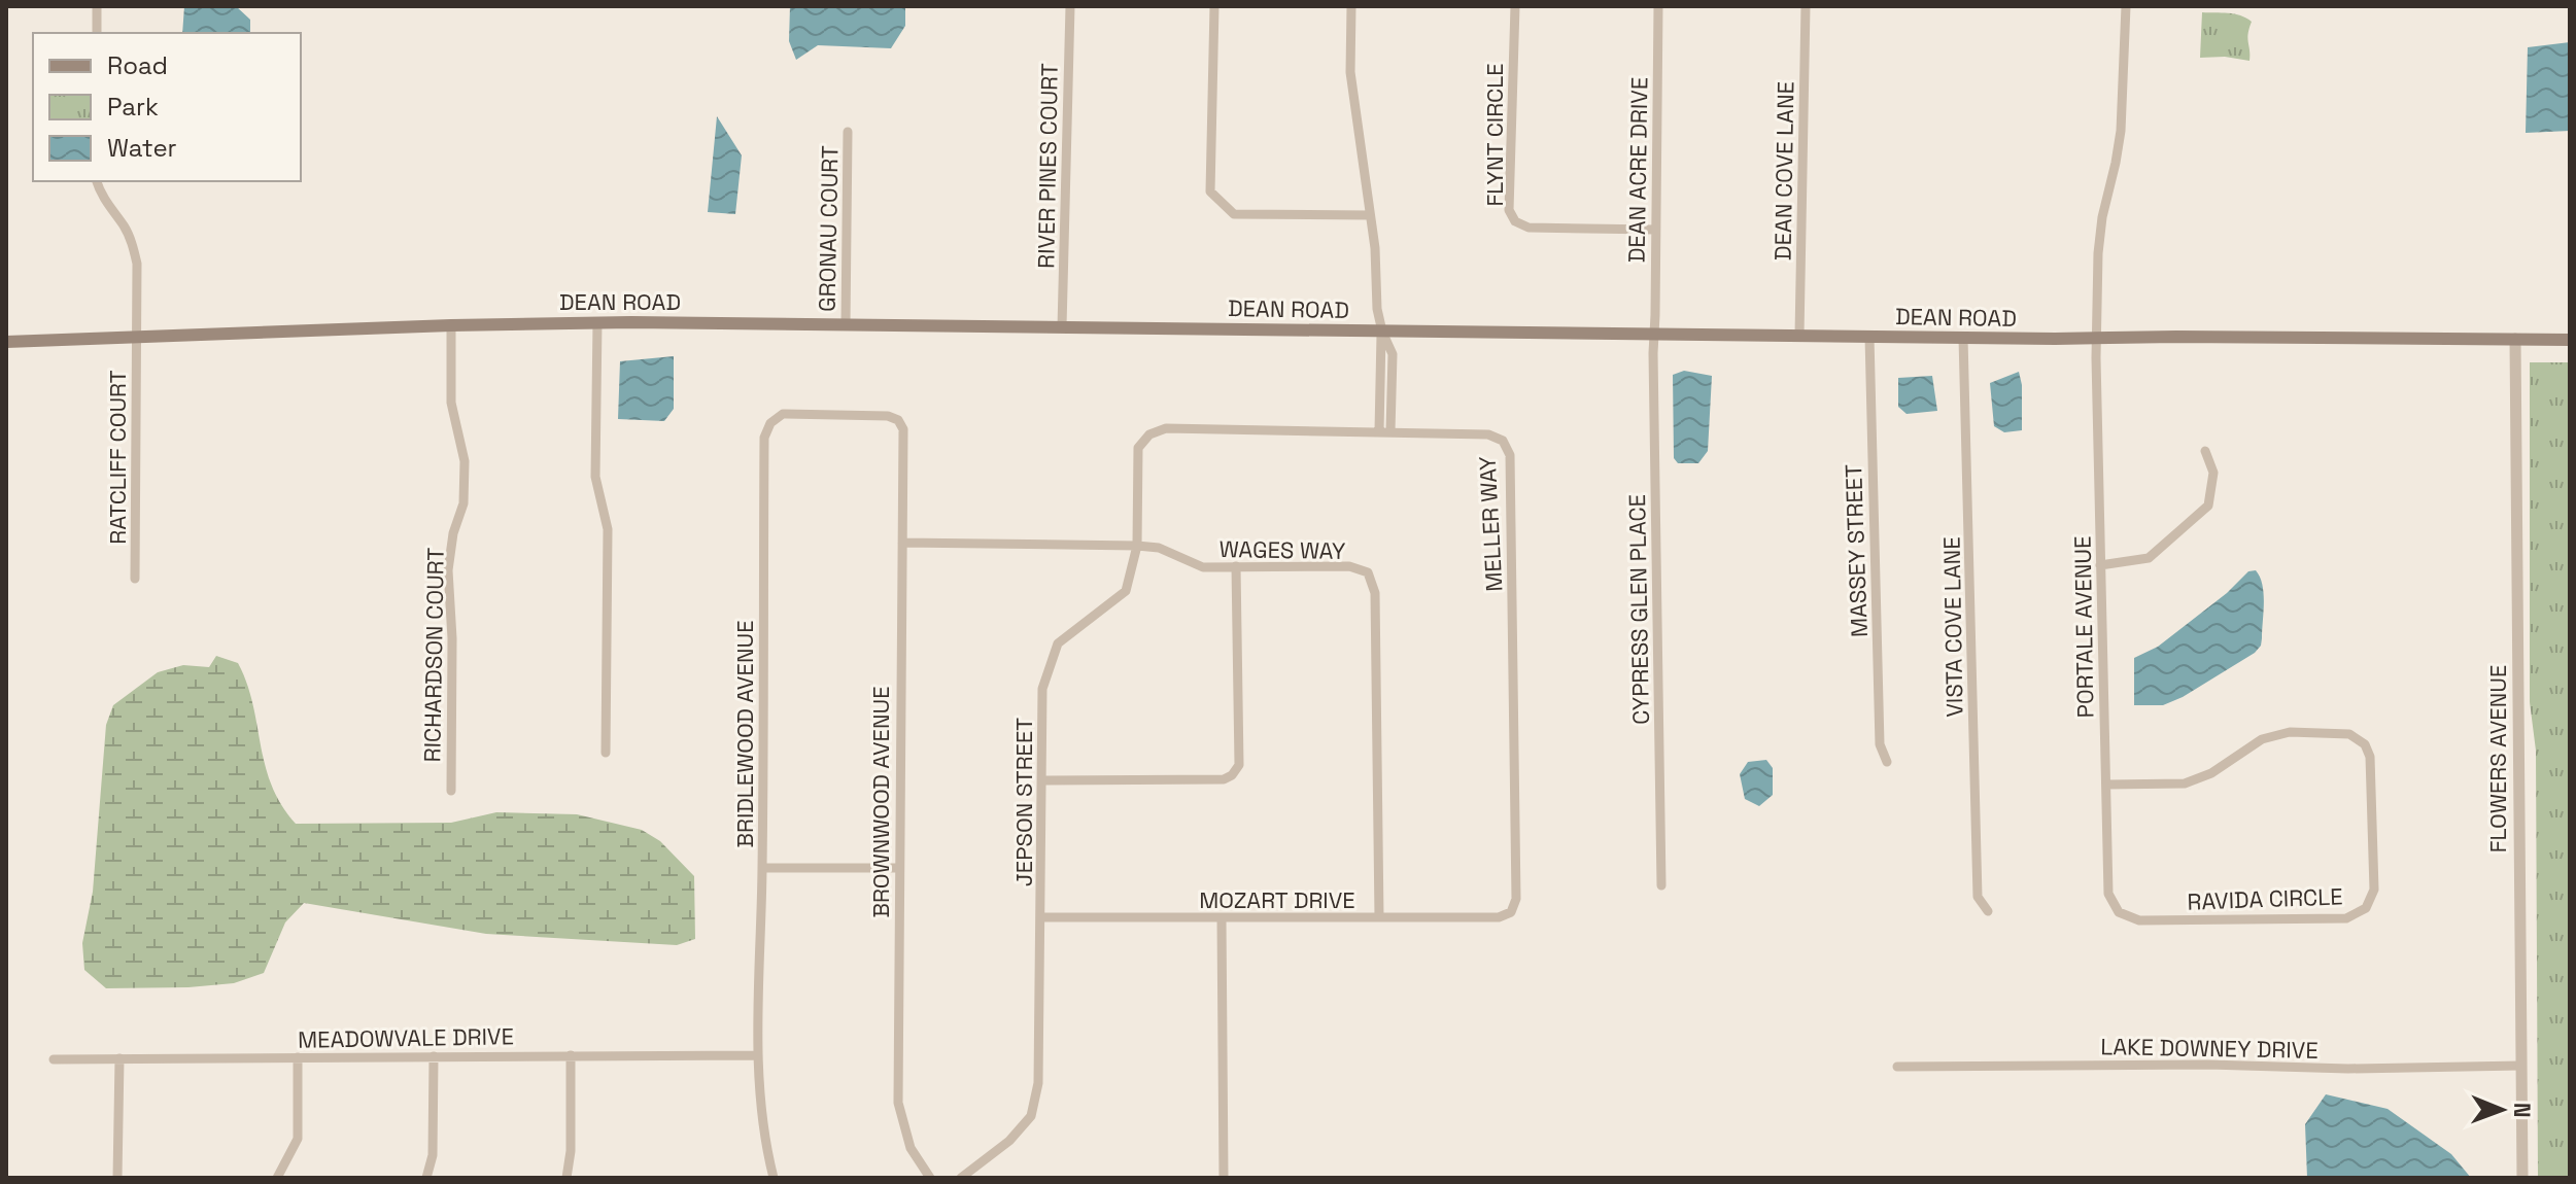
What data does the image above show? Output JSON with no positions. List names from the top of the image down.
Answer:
{
  "streets": {
    "main road": ["DEAN ROAD"],
    "street": [
      "FLYNT CIRCLE",
      "RIVER PINES COURT",
      "DEAN ACRE DRIVE",
      "DEAN COVE LANE",
      "GRONAU COURT",
      "RATCLIFF COURT",
      "MELLER WAY",
      "WAGES WAY",
      "MASSEY STREET",
      "CYPRESS GLEN PLACE",
      "VISTA COVE LANE",
      "PORTALE AVENUE",
      "RICHARDSON COURT",
      "BRIDLEWOOD AVENUE",
      "FLOWERS AVENUE",
      "BROWNWOOD AVENUE",
      "JEPSON STREET",
      "RAVIDA CIRCLE",
      "MOZART DRIVE",
      "MEADOWVALE DRIVE",
      "LAKE DOWNEY DRIVE"
    ]
  },
  "crossings": [
    ["FLYNT CIRCLE", "DEAN ACRE DRIVE"],
    ["RIVER PINES COURT", "DEAN ROAD"],
    ["DEAN ACRE DRIVE", "DEAN ROAD"],
    ["DEAN ACRE DRIVE", "CYPRESS GLEN PLACE"],
    ["DEAN COVE LANE", "DEAN ROAD"],
    ["GRONAU COURT", "DEAN ROAD"],
    ["DEAN ROAD", "RATCLIFF COURT"],
    ["DEAN ROAD", "MASSEY STREET"],
    ["DEAN ROAD", "CYPRESS GLEN PLACE"],
    ["DEAN ROAD", "VISTA COVE LANE"],
    ["DEAN ROAD", "PORTALE AVENUE"],
    ["DEAN ROAD", "RICHARDSON COURT"],
    ["DEAN ROAD", "FLOWERS AVENUE"],
    ["MELLER WAY", "JEPSON STREET"],
    ["MELLER WAY", "MOZART DRIVE"],
    ["WAGES WAY", "BROWNWOOD AVENUE"],
    ["WAGES WAY", "JEPSON STREET"],
    ["WAGES WAY", "MOZART DRIVE"],
    ["PORTALE AVENUE", "RAVIDA CIRCLE"],
    ["BRIDLEWOOD AVENUE", "BROWNWOOD AVENUE"],
    ["BRIDLEWOOD AVENUE", "MEADOWVALE DRIVE"],
    ["FLOWERS AVENUE", "LAKE DOWNEY DRIVE"],
    ["JEPSON STREET", "MOZART DRIVE"]
  ],
  "legend": ["Road", "Park", "Water"],
  "north": "right"
}
